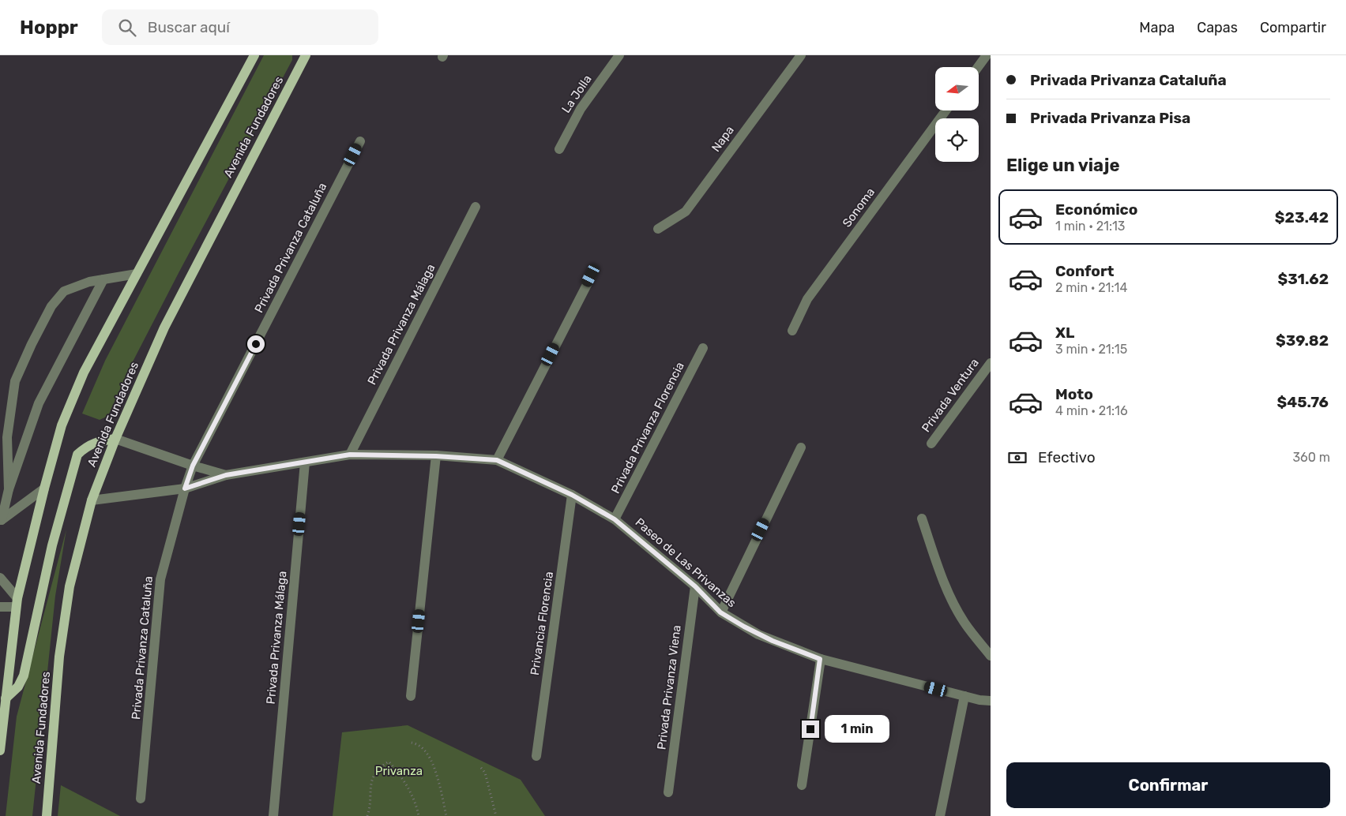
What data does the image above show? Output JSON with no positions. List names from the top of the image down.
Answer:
{
  "streets": {
    "main road": ["Avenida Fundadores"],
    "street": [
      "La Jolla",
      "Napa",
      "Sonoma",
      "Privada Privanza Cataluña",
      "Privada Privanza Málaga",
      "Privada Ventura",
      "Privada Privanza Florencia",
      "Paseo de Las Privanzas",
      "Privancia Florencia",
      "Privada Privanza Viena"
    ]
  },
  "crossings": [
    ["Avenida Fundadores", "Paseo de Las Privanzas"],
    ["Privada Privanza Cataluña", "Paseo de Las Privanzas"],
    ["Privada Privanza Málaga", "Paseo de Las Privanzas"],
    ["Privada Privanza Florencia", "Paseo de Las Privanzas"],
    ["Paseo de Las Privanzas", "Privancia Florencia"],
    ["Paseo de Las Privanzas", "Privada Privanza Viena"]
  ],
  "parks": ["Privanza"],
  "north": "left",
  "page": {
    "header": "Hoppr",
    "search": "Buscar aquí",
    "nav": ["Mapa", "Capas", "Compartir"],
    "banner": ["Privada Privanza Cataluña", "Privada Privanza Pisa"],
    "heading": "Elige un viaje",
    "list": [
      {
        "name": "Económico",
        "note": "1 min · 21:13",
        "value": "$23.42"
      },
      {
        "name": "Confort",
        "note": "2 min · 21:14",
        "value": "$31.62"
      },
      {
        "name": "XL",
        "note": "3 min · 21:15",
        "value": "$39.82"
      },
      {
        "name": "Moto",
        "note": "4 min · 21:16",
        "value": "$45.76"
      }
    ],
    "pay": ["Efectivo", "360 m"],
    "bubble": "1 min",
    "buttons": "Confirmar"
  }
}
